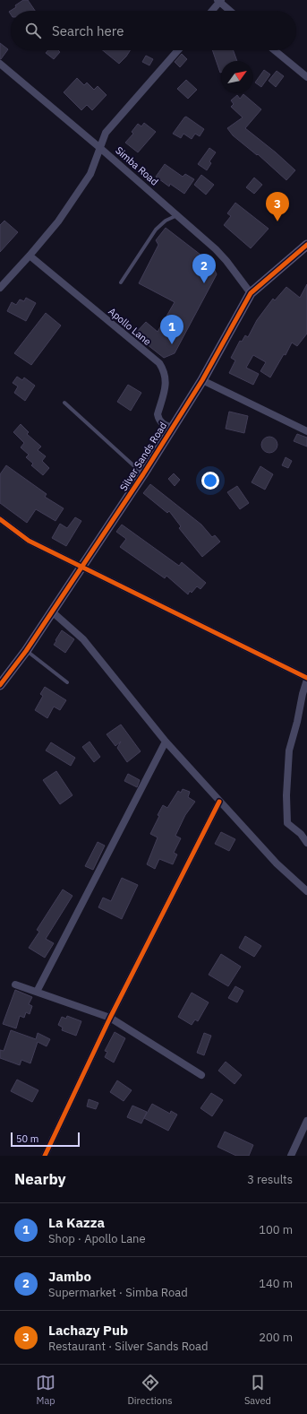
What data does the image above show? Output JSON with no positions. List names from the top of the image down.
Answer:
{
  "streets": {
    "street": ["Simba Road", "Apollo Lane", "Silver Sands Road"]
  },
  "crossings": [
    ["Simba Road", "Silver Sands Road"],
    ["Apollo Lane", "Silver Sands Road"]
  ],
  "scale_bar": "50 m",
  "north": "top right",
  "page": {
    "search": "Search here",
    "pins": ["3", "2", "1"],
    "scale": "50 m",
    "heading": ["Nearby", "3 results"],
    "list": [
      {
        "mark": "1",
        "name": "La Kazza",
        "note": "Shop · Apollo Lane",
        "value": "100 m"
      },
      {
        "mark": "2",
        "name": "Jambo",
        "note": "Supermarket · Simba Road",
        "value": "140 m"
      },
      {
        "mark": "3",
        "name": "Lachazy Pub",
        "note": "Restaurant · Silver Sands Road",
        "value": "200 m"
      }
    ],
    "nav": ["Map", "Directions", "Saved"]
  }
}
